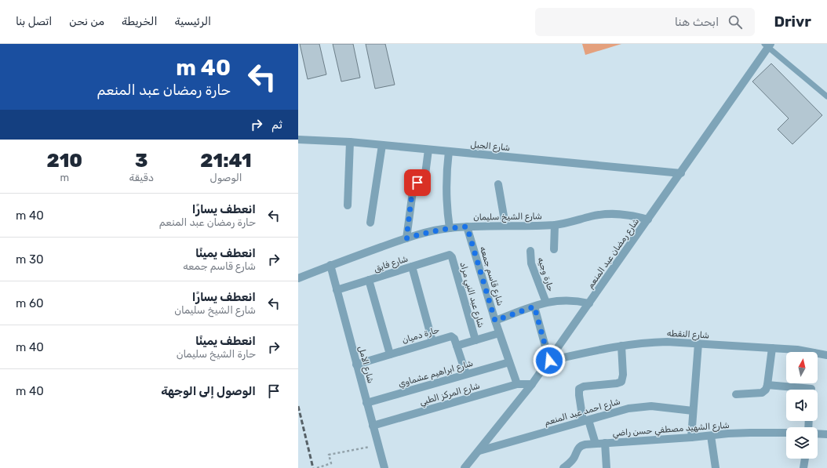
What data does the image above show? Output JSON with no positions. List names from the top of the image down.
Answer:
{
  "streets": {
    "street": [
      "شارع الجبل",
      "شارع الشيخ سليمان",
      "شارع رمضان عبد المنعم",
      "شارع فايق",
      "حارة وجيه",
      "شارع قاسم جمعه",
      "شارع عبد النبي مراد",
      "شارع النقطه",
      "حارة دميان",
      "شارع الامل",
      "شارع ابراهيم عشماوي",
      "شارع المركز الطبي",
      "شارع احمد عبد المنعم",
      "شارع الشهيد مصطفي حسن راضي"
    ]
  },
  "crossings": [
    ["شارع الجبل", "شارع رمضان عبد المنعم"],
    ["شارع الشيخ سليمان", "شارع رمضان عبد المنعم"],
    ["شارع الشيخ سليمان", "شارع قاسم جمعه"],
    ["شارع الشيخ سليمان", "شارع الامل"],
    ["شارع رمضان عبد المنعم", "شارع النقطه"],
    ["شارع رمضان عبد المنعم", "شارع المركز الطبي"],
    ["شارع رمضان عبد المنعم", "شارع احمد عبد المنعم"],
    ["شارع فايق", "شارع عبد النبي مراد"],
    ["شارع فايق", "شارع الامل"],
    ["شارع قاسم جمعه", "شارع ابراهيم عشماوي"],
    ["شارع قاسم جمعه", "شارع المركز الطبي"],
    ["حارة دميان", "شارع الامل"],
    ["شارع الامل", "شارع ابراهيم عشماوي"],
    ["شارع الامل", "شارع المركز الطبي"]
  ],
  "north": "top",
  "page": {
    "header": "Drivr",
    "search": "ابحث هنا",
    "nav": [
      "الرئيسية",
      "الخريطة",
      "من نحن",
      "اتصل بنا"
    ],
    "turn": ["40 m", "حارة رمضان عبد المنعم"],
    "then": "ثم",
    "eta": [
      "21:41",
      "الوصول",
      "3",
      "دقيقة",
      "210",
      "m"
    ],
    "list": [
      {
        "name": "انعطف يسارًا",
        "note": "حارة رمضان عبد المنعم",
        "value": "40 m"
      },
      {
        "name": "انعطف يمينًا",
        "note": "شارع قاسم جمعه",
        "value": "30 m"
      },
      {
        "name": "انعطف يسارًا",
        "note": "شارع الشيخ سليمان",
        "value": "60 m"
      },
      {
        "name": "انعطف يمينًا",
        "note": "حارة الشيخ سليمان",
        "value": "40 m"
      },
      {
        "name": "الوصول إلى الوجهة",
        "value": "40 m"
      }
    ]
  }
}
